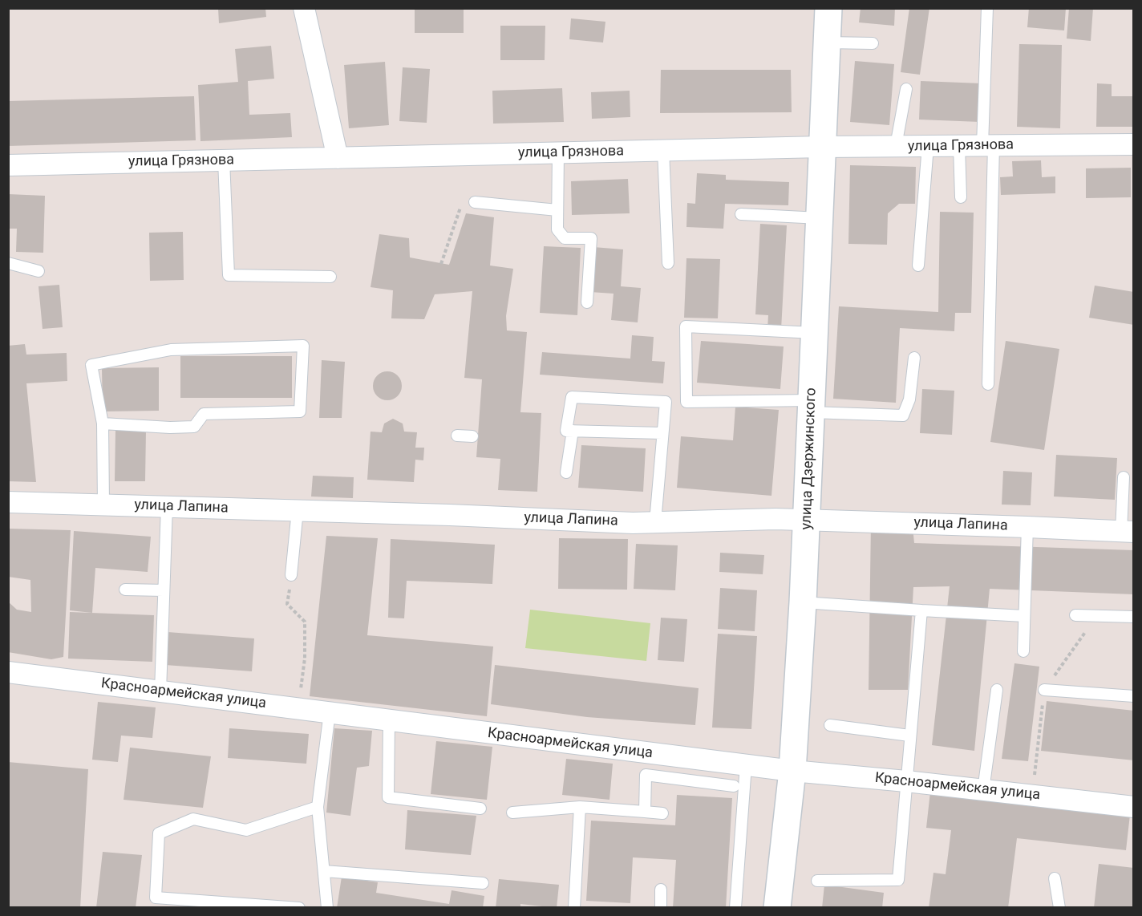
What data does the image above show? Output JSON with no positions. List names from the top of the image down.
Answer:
{
  "streets": {
    "main road": ["улица Дзержинского"],
    "street": ["улица Грязнова", "улица Лапина", "Красноармейская улица"]
  },
  "crossings": [
    ["улица Грязнова", "улица Дзержинского"],
    ["улица Дзержинского", "улица Лапина"],
    ["улица Дзержинского", "Красноармейская улица"]
  ]
}
